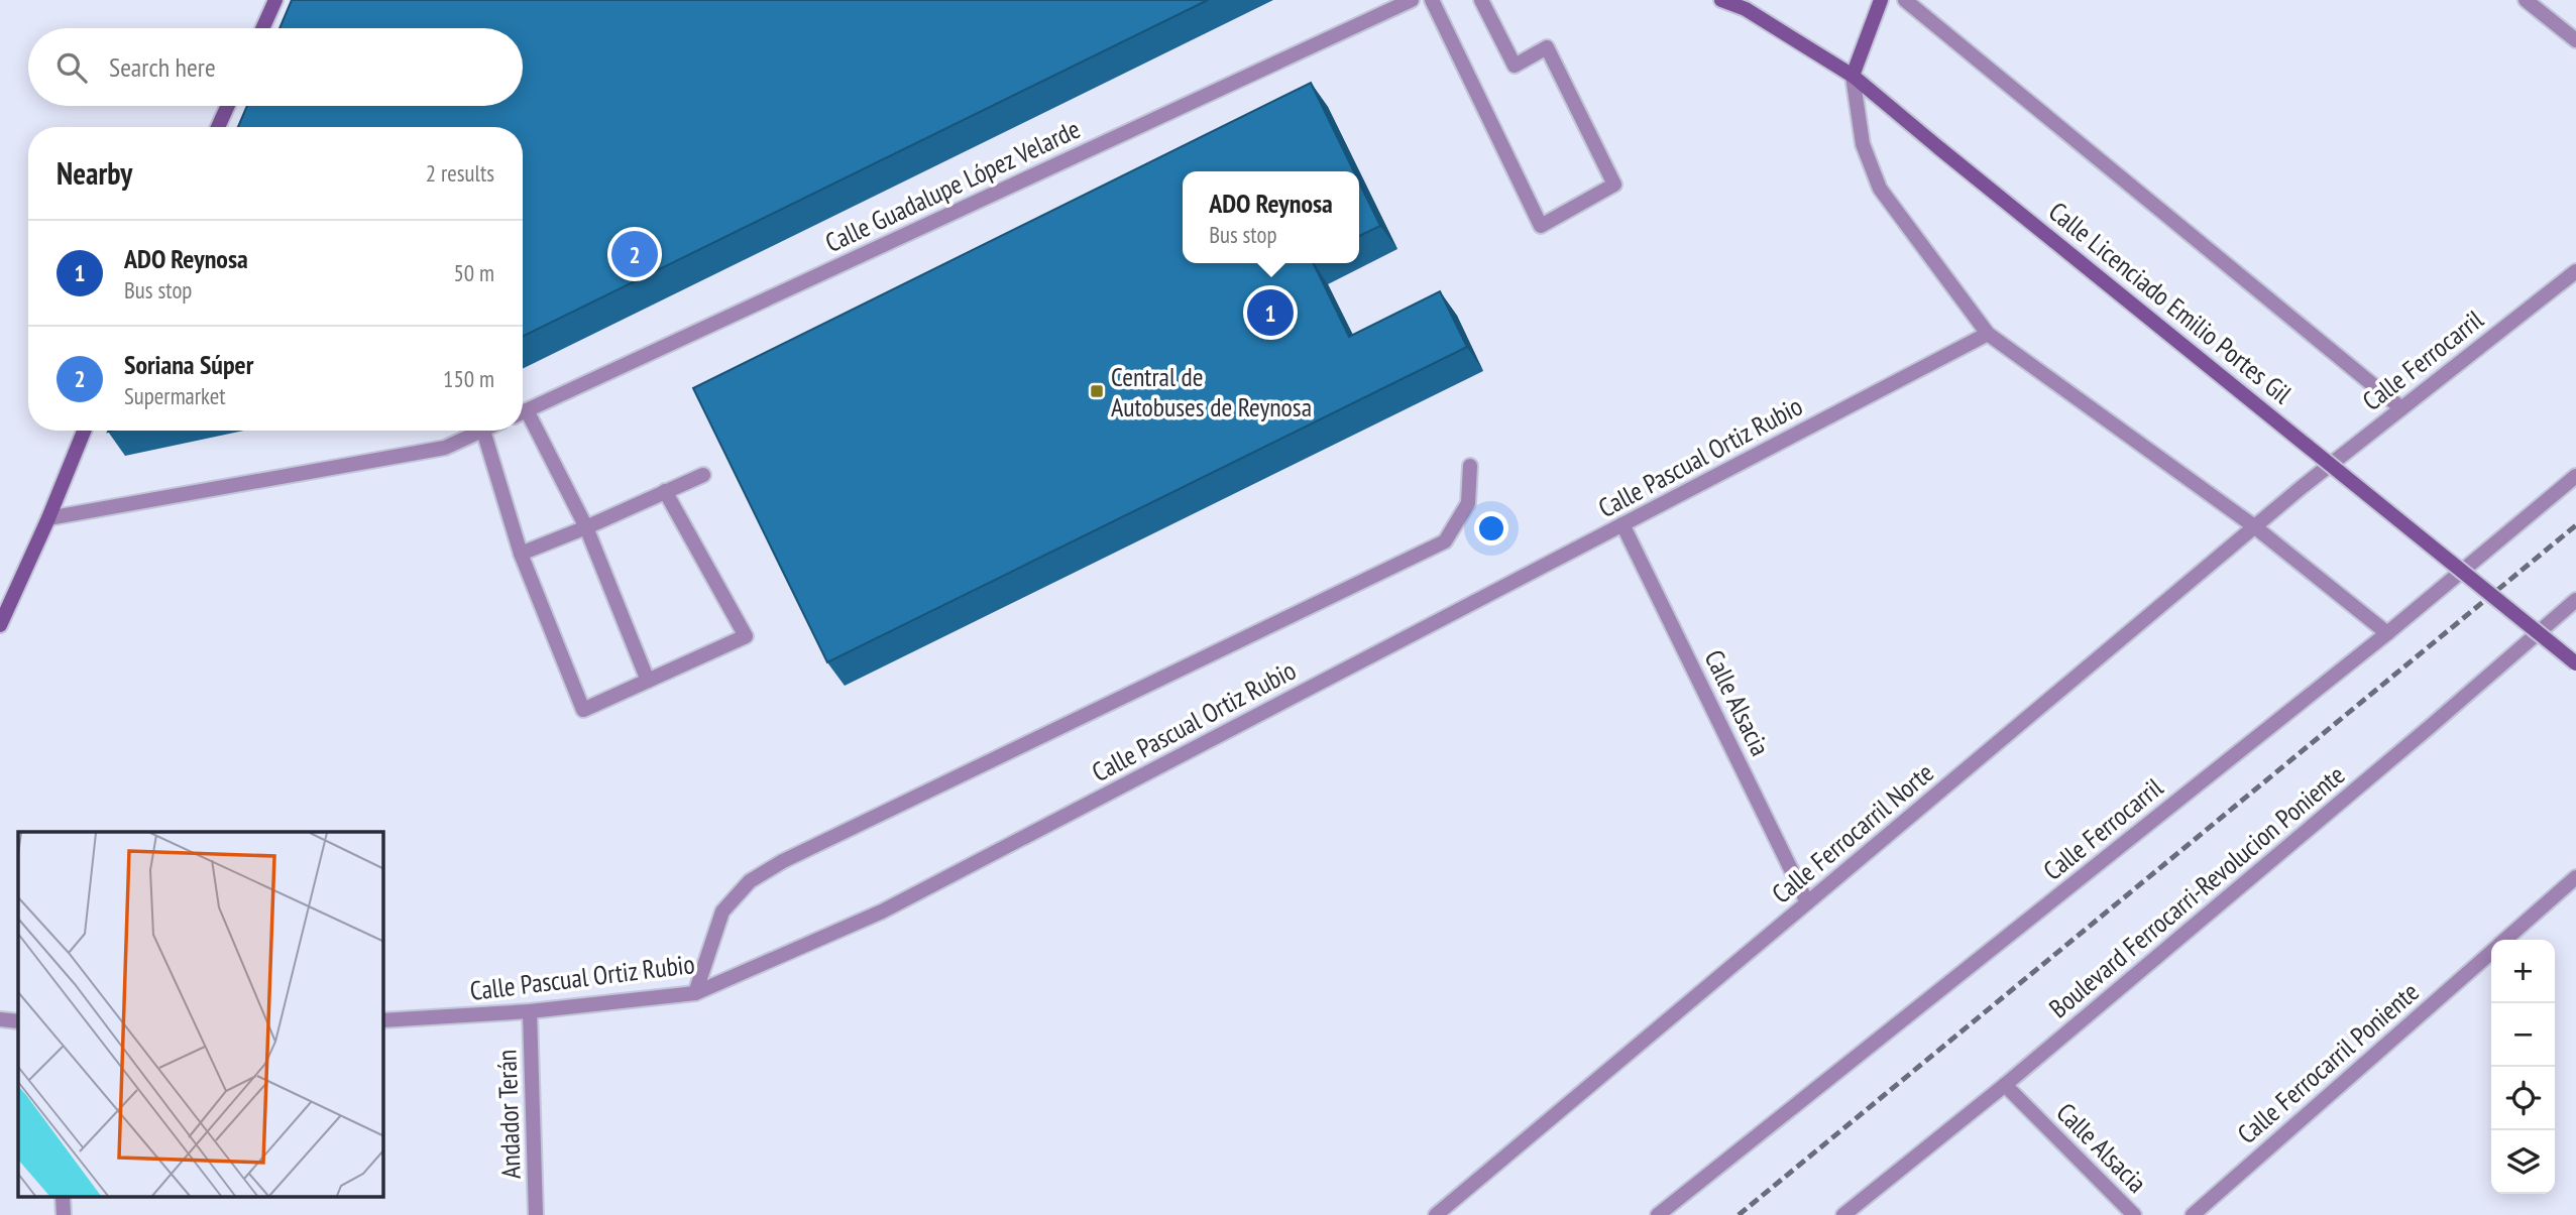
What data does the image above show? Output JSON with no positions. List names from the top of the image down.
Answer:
{
  "streets": {
    "main road": ["Calle Licenciado Emilio Portes Gil"],
    "street": [
      "Calle Guadalupe López Velarde",
      "Calle Ferrocarril",
      "Calle Pascual Ortiz Rubio",
      "Calle Alsacia",
      "Calle Ferrocarril Norte",
      "Boulevard Ferrocarri-Revolucion Poniente",
      "Calle Ferrocarril Poniente",
      "Andador Terán"
    ]
  },
  "crossings": [
    ["Calle Ferrocarril", "Calle Ferrocarril Norte"],
    ["Calle Pascual Ortiz Rubio", "Calle Alsacia"],
    ["Calle Pascual Ortiz Rubio", "Andador Terán"],
    ["Calle Alsacia", "Calle Ferrocarril Norte"],
    ["Calle Alsacia", "Boulevard Ferrocarri-Revolucion Poniente"]
  ],
  "places": {
    "transit": ["Central de Autobuses de Reynosa"]
  },
  "page": {
    "search": "Search here",
    "heading": ["Nearby", "2 results"],
    "popup": ["ADO Reynosa", "Bus stop"],
    "list": [
      {
        "mark": "1",
        "name": "ADO Reynosa",
        "note": "Bus stop",
        "value": "50 m"
      },
      {
        "mark": "2",
        "name": "Soriana Súper",
        "note": "Supermarket",
        "value": "150 m"
      }
    ],
    "pins": ["2", "1"],
    "map_buttons": ["+", "−"]
  }
}
